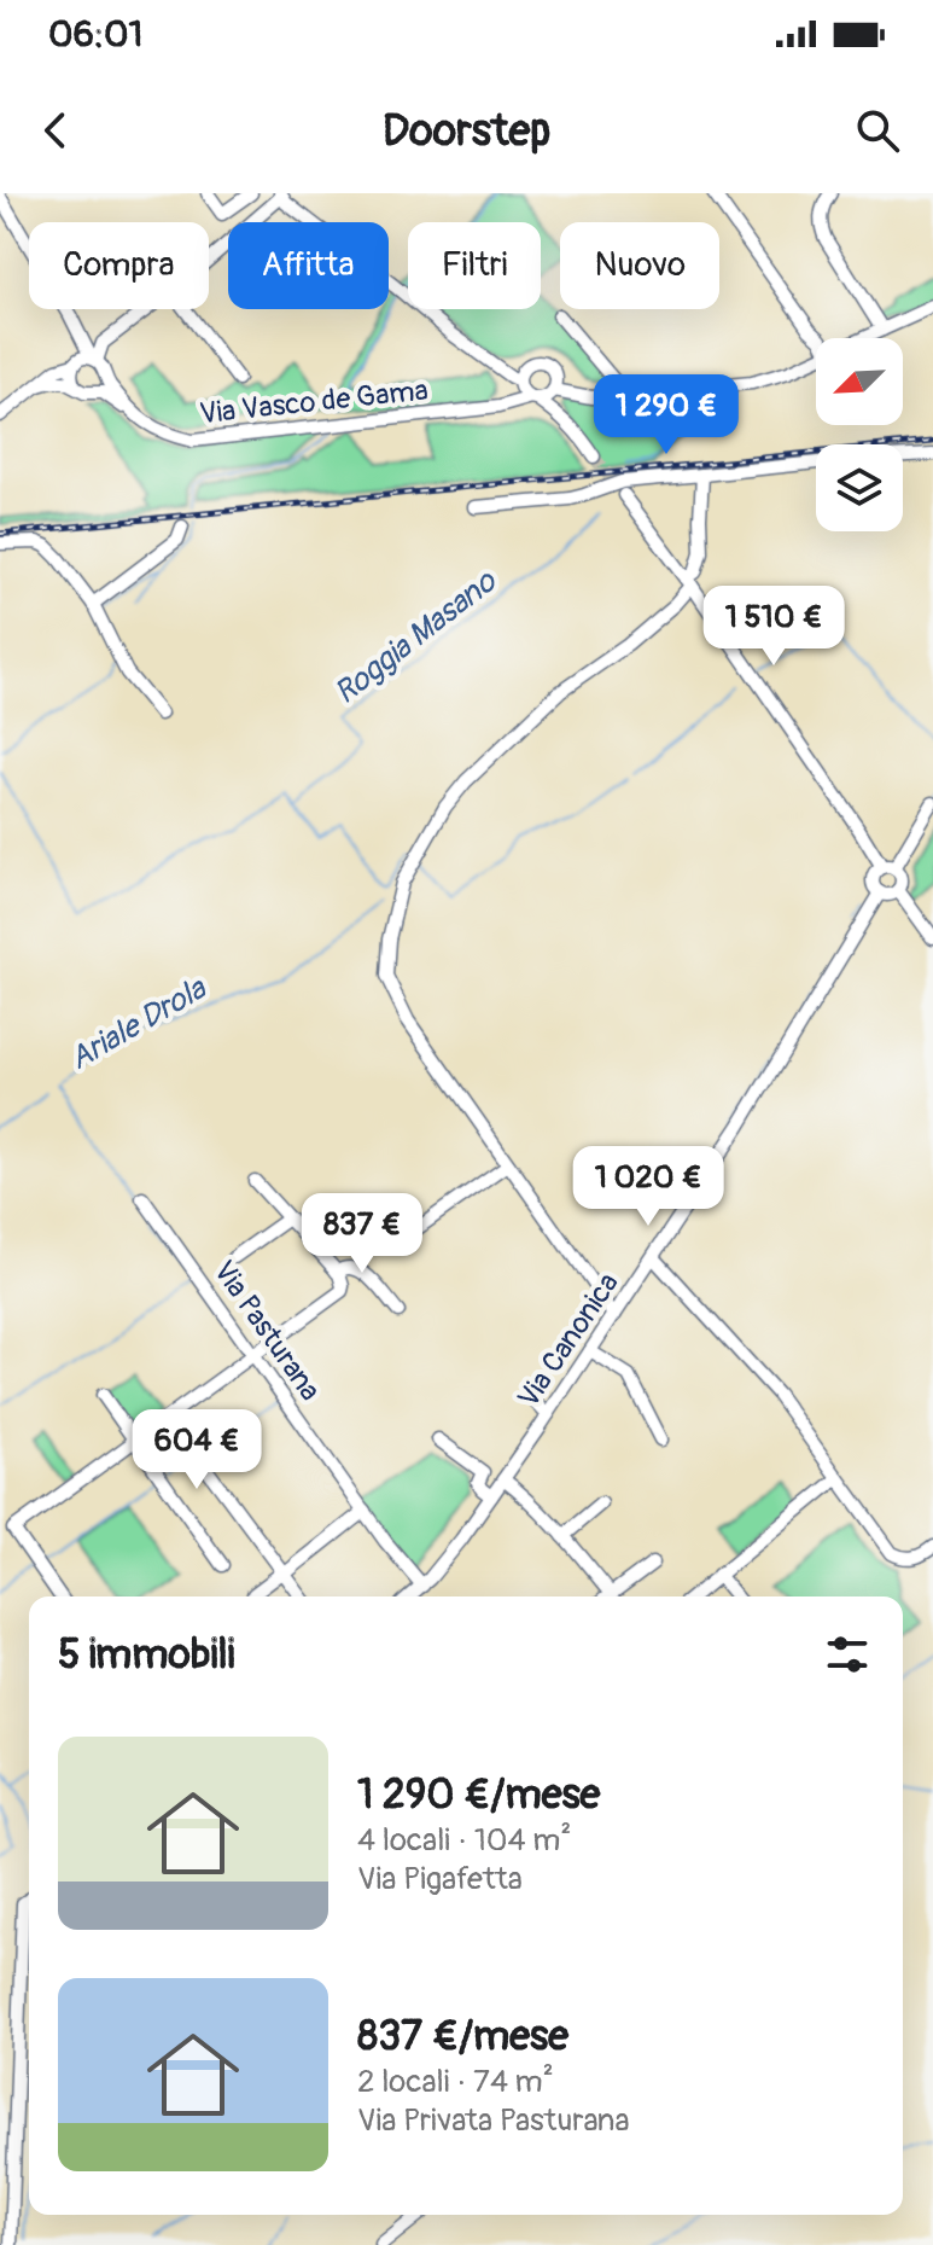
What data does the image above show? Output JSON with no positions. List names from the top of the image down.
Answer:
{
  "streets": {
    "street": ["Via Vasco de Gama", "Via Pasturana", "Via Canonica"]
  },
  "crossings": [
    ["Via Pasturana", "Via Canonica"]
  ],
  "water": ["Roggia Masano", "Ariale Drola"],
  "north": "bottom left",
  "page": {
    "status": "06:01",
    "header": "Doorstep",
    "chip": [
      "Compra",
      "Affitta",
      "Filtri",
      "Nuovo"
    ],
    "price": [
      "1 290 €",
      "1 510 €",
      "1 020 €",
      "837 €",
      "604 €"
    ],
    "heading": "5 immobili",
    "list": [
      {
        "name": "1 290 €/mese",
        "note": "4 locali · 104 m² · Via Pigafetta"
      },
      {
        "name": "837 €/mese",
        "note": "2 locali · 74 m² · Via Privata Pasturana"
      }
    ]
  }
}
